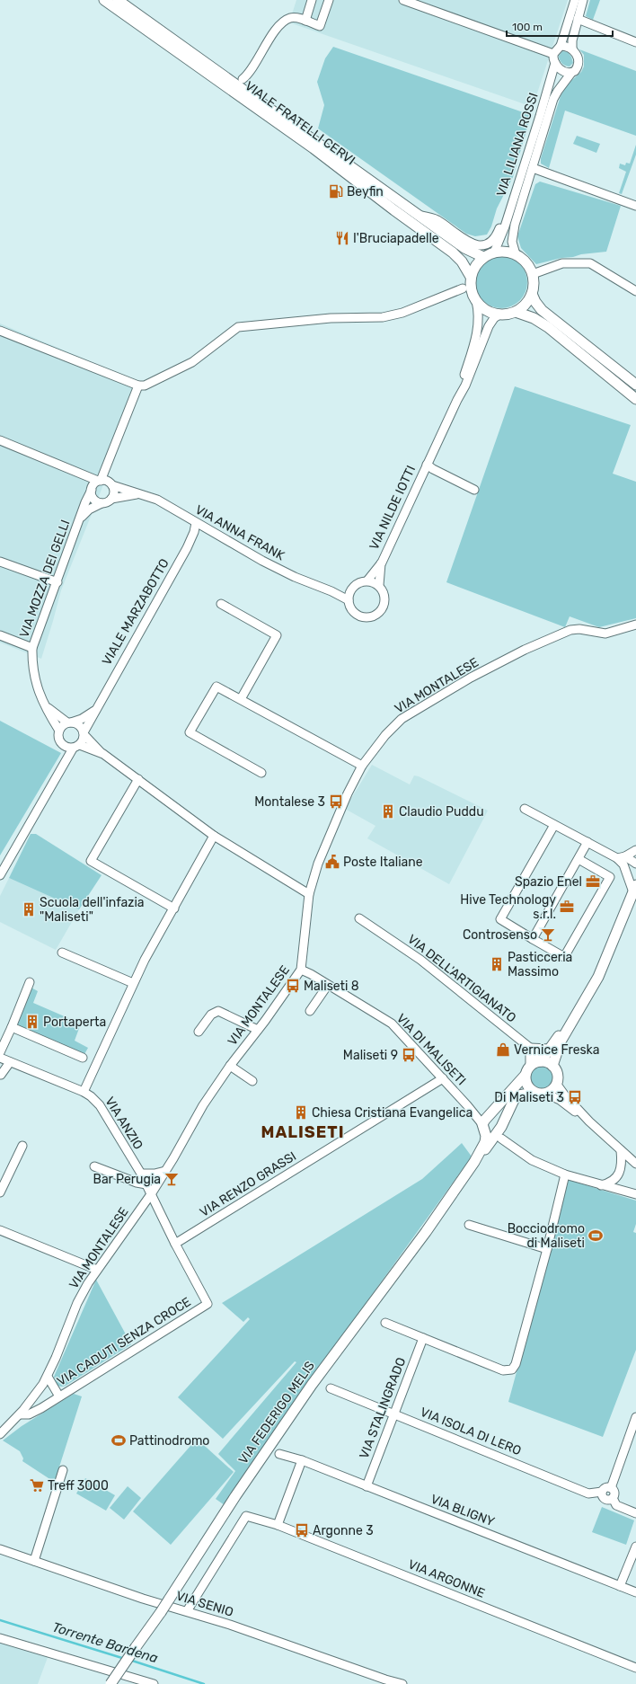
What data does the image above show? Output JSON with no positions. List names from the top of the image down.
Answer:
{
  "streets": {
    "main road": ["VIALE FRATELLI CERVI", "VIA FEDERIGO MELIS"],
    "street": [
      "VIA LILIANA ROSSI",
      "VIA NILDE IOTTI",
      "VIA ANNA FRANK",
      "VIA MOZZA DEI GELLI",
      "VIALE MARZABOTTO",
      "VIA MONTALESE",
      "VIA DELL'ARTIGIANATO",
      "VIA DI MALISETI",
      "VIA ANZIO",
      "VIA RENZO GRASSI",
      "VIA CADUTI SENZA CROCE",
      "VIA STALINGRADO",
      "VIA ISOLA DI LERO",
      "VIA BLIGNY",
      "VIA ARGONNE",
      "VIA SENIO"
    ]
  },
  "crossings": [
    ["VIALE FRATELLI CERVI", "VIA LILIANA ROSSI"],
    ["VIA ANNA FRANK", "VIA MOZZA DEI GELLI"],
    ["VIA ANNA FRANK", "VIALE MARZABOTTO"],
    ["VIA MONTALESE", "VIA DI MALISETI"],
    ["VIA MONTALESE", "VIA ANZIO"],
    ["VIA MONTALESE", "VIA CADUTI SENZA CROCE"],
    ["VIA DELL'ARTIGIANATO", "VIA FEDERIGO MELIS"],
    ["VIA DI MALISETI", "VIA RENZO GRASSI"],
    ["VIA DI MALISETI", "VIA FEDERIGO MELIS"],
    ["VIA ANZIO", "VIA CADUTI SENZA CROCE"],
    ["VIA RENZO GRASSI", "VIA CADUTI SENZA CROCE"],
    ["VIA STALINGRADO", "VIA ISOLA DI LERO"],
    ["VIA STALINGRADO", "VIA BLIGNY"],
    ["VIA ARGONNE", "VIA SENIO"]
  ],
  "districts": ["MALISETI"],
  "water": ["Torrente Bardena"],
  "places": {
    "fuel station": ["Beyfin"],
    "restaurant": ["I'Bruciapadelle"],
    "bus stop": [
      "Montalese 3",
      "Maliseti 8",
      "Maliseti 9",
      "Di Maliseti 3",
      "Argonne 3"
    ],
    "building": [
      "Claudio Puddu",
      "Scuola dell'infazia \"Maliseti\"",
      "Pasticceria Massimo",
      "Portaperta",
      "Chiesa Cristiana Evangelica"
    ],
    "public building": ["Poste Italiane"],
    "office": ["Spazio Enel", "Hive Technology s.r.l."],
    "bar": ["Controsenso", "Bar Perugia"],
    "shop": ["Vernice Freska"],
    "sports": ["Bocciodromo di Maliseti", "Pattinodromo"],
    "supermarket": ["Treff 3000"]
  },
  "scale_bar": "100 m"
}
